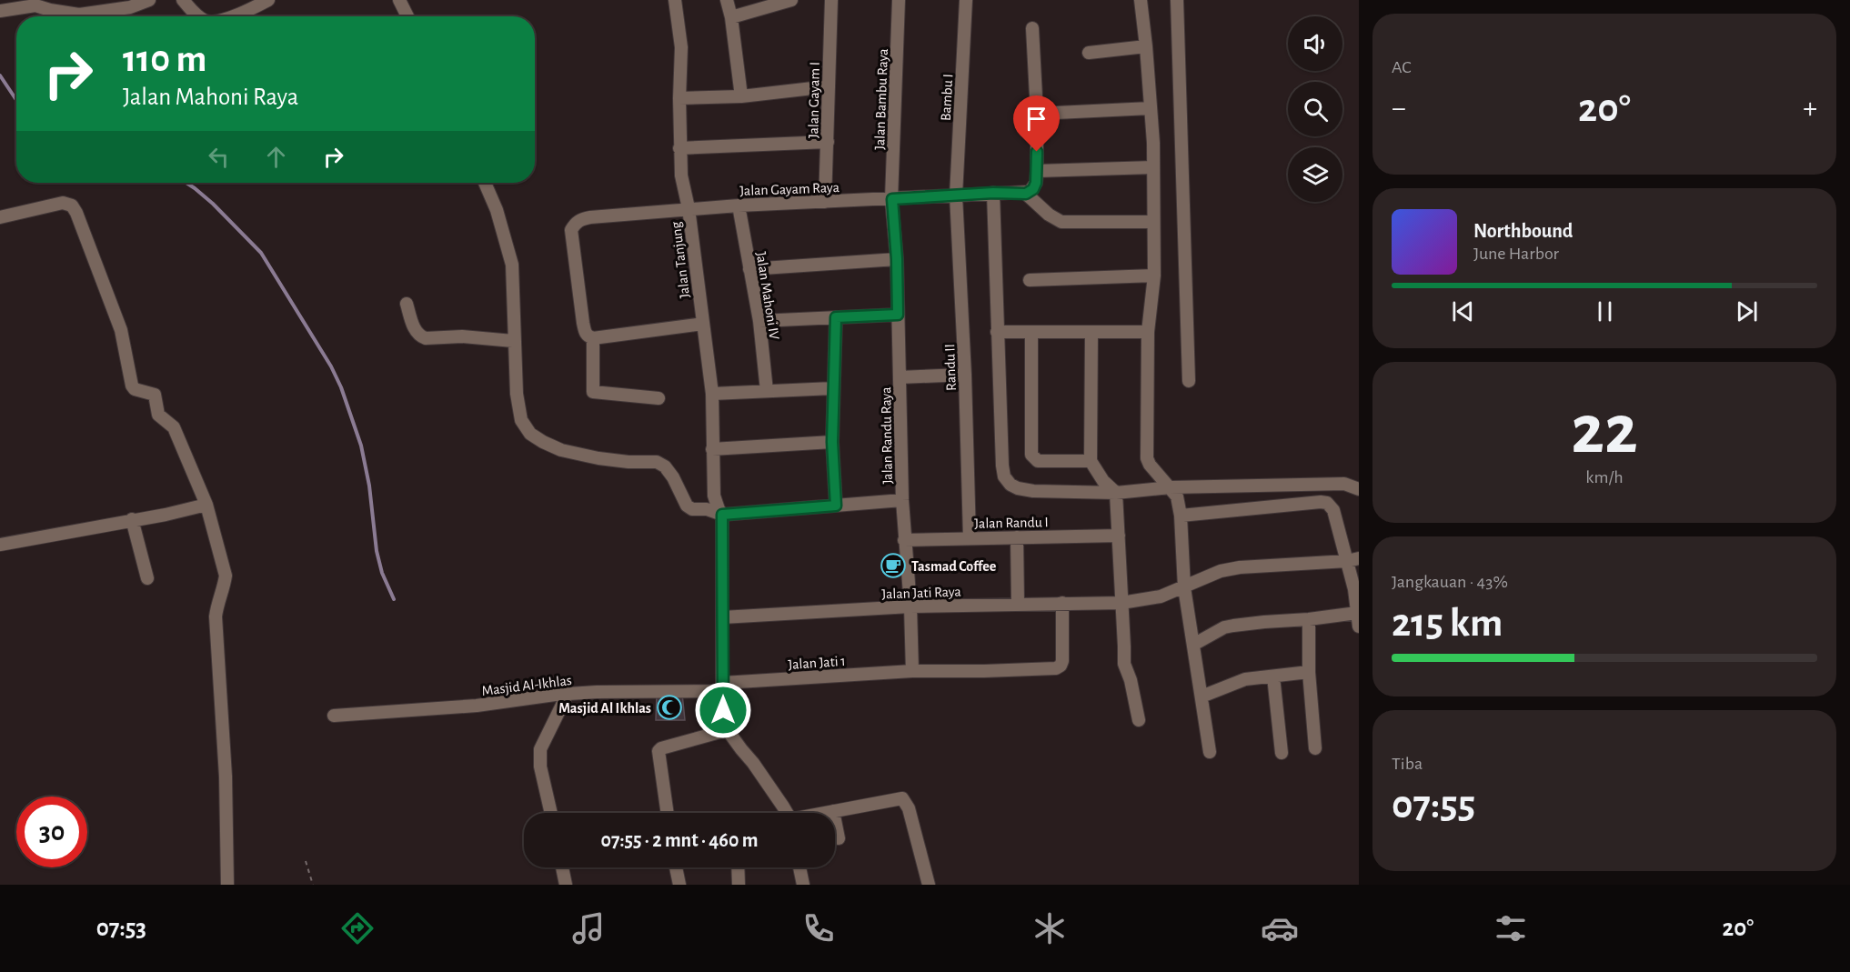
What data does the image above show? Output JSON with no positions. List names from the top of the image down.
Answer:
{
  "streets": {
    "street": [
      "Bambu I",
      "Jalan Bambu Raya",
      "Jalan Gayam I",
      "Jalan Gayam Raya",
      "Jalan Tanjung",
      "Jalan Mahoni IV",
      "Randu II",
      "Jalan Randu Raya",
      "Jalan Randu I",
      "Jalan Jati Raya",
      "Jalan Jati 1",
      "Masjid Al-Ikhlas"
    ]
  },
  "crossings": [
    ["Bambu I", "Jalan Gayam Raya"],
    ["Bambu I", "Randu II"],
    ["Jalan Bambu Raya", "Jalan Gayam Raya"],
    ["Jalan Bambu Raya", "Jalan Randu Raya"],
    ["Jalan Gayam I", "Jalan Gayam Raya"],
    ["Jalan Gayam Raya", "Jalan Tanjung"],
    ["Jalan Gayam Raya", "Jalan Mahoni IV"],
    ["Jalan Gayam Raya", "Randu II"],
    ["Jalan Gayam Raya", "Jalan Randu Raya"],
    ["Jalan Tanjung", "Jalan Jati Raya"],
    ["Jalan Tanjung", "Jalan Jati 1"],
    ["Jalan Tanjung", "Masjid Al-Ikhlas"],
    ["Randu II", "Jalan Randu I"],
    ["Jalan Randu Raya", "Jalan Randu I"],
    ["Jalan Randu Raya", "Jalan Jati Raya"],
    ["Jalan Randu Raya", "Jalan Jati 1"],
    ["Jalan Jati Raya", "Jalan Jati 1"],
    ["Jalan Jati 1", "Masjid Al-Ikhlas"]
  ],
  "places": {
    "cafe": ["Tasmad Coffee"],
    "mosque": ["Masjid Al Ikhlas"]
  },
  "page": {
    "tile": [
      "AC",
      ["22", "km/h"],
      ["Jangkauan · 43%", "215 km"],
      ["Tiba", "07:55"]
    ],
    "turn": ["110 m", "Jalan Mahoni Raya"],
    "heat": ["−", "20°", "+"],
    "song": ["Northbound", "June Harbor"],
    "limit": "30",
    "trip": "07:55 · 2 mnt · 460 m",
    "tabs": ["07:53", "20°"]
  }
}
